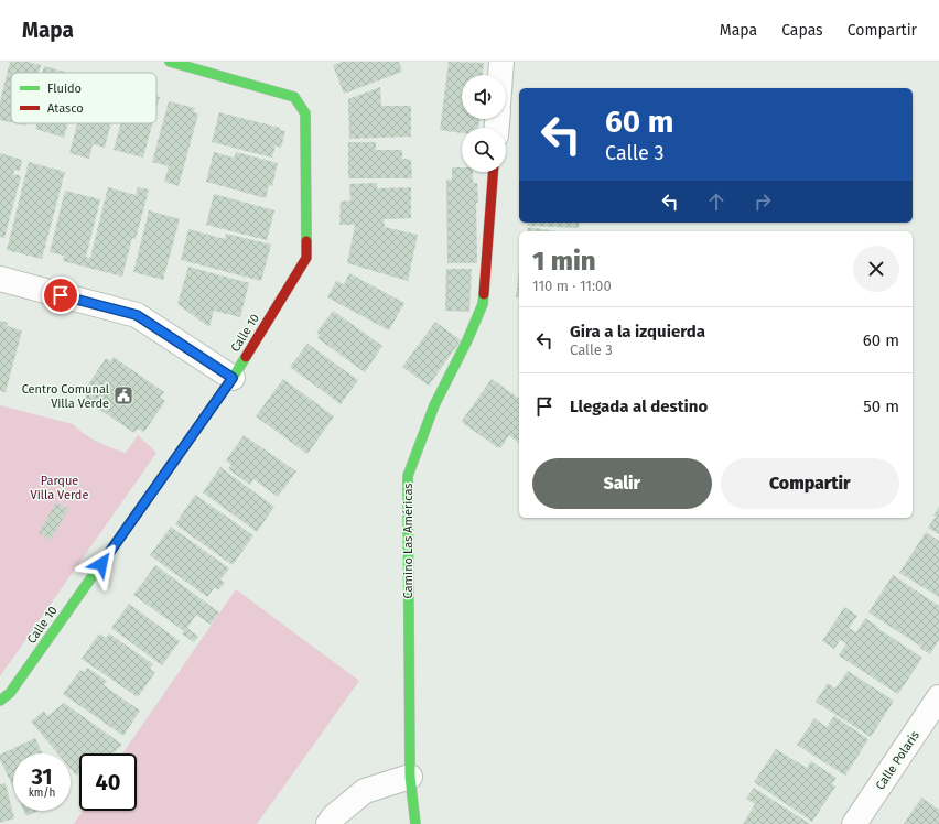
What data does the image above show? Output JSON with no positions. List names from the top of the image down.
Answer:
{
  "streets": {
    "street": ["Calle 10", "Camino Las Américas", "Calle Polaris"]
  },
  "parks": ["Parque Villa Verde"],
  "places": {
    "public building": ["Centro Comunal Villa Verde"]
  },
  "legend": ["Fluido", "Atasco"],
  "page": {
    "header": "Mapa",
    "nav": ["Mapa", "Capas", "Compartir"],
    "turn": ["60 m", "Calle 3"],
    "heading": ["1 min", "110 m · 11:00"],
    "list": [
      {
        "name": "Gira a la izquierda",
        "note": "Calle 3",
        "value": "60 m"
      },
      {
        "name": "Llegada al destino",
        "value": "50 m"
      }
    ],
    "buttons": ["Salir", "Compartir"],
    "speed": "31 km/h",
    "limit": "40"
  }
}
